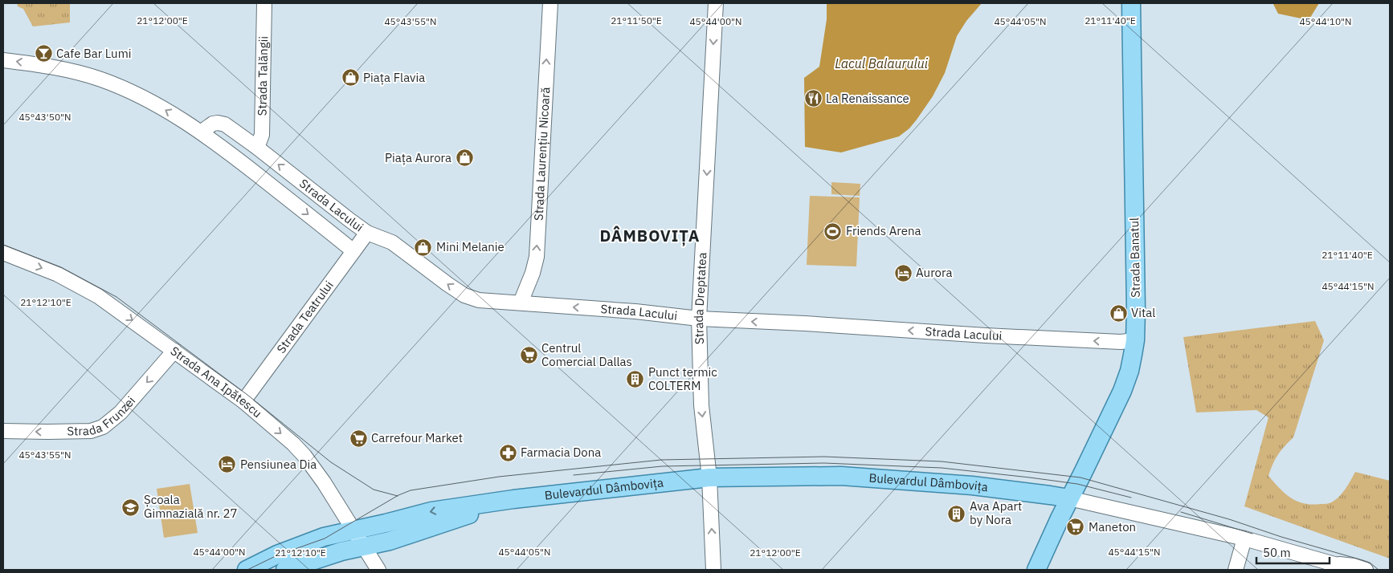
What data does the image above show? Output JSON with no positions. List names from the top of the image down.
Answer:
{
  "streets": {
    "main road": ["Strada Banatul", "Bulevardul Dâmbovița"],
    "street": [
      "Strada Talăngii",
      "Strada Laurențiu Nicoară",
      "Strada Lacului",
      "Strada Dreptatea",
      "Strada Teatrului",
      "Strada Ana Ipătescu",
      "Strada Frunzei"
    ]
  },
  "crossings": [
    ["Strada Talăngii", "Strada Lacului"],
    ["Strada Laurențiu Nicoară", "Strada Lacului"],
    ["Strada Lacului", "Strada Banatul"],
    ["Strada Lacului", "Strada Dreptatea"],
    ["Strada Lacului", "Strada Teatrului"],
    ["Strada Banatul", "Bulevardul Dâmbovița"],
    ["Strada Dreptatea", "Bulevardul Dâmbovița"],
    ["Strada Teatrului", "Strada Ana Ipătescu"],
    ["Strada Ana Ipătescu", "Strada Frunzei"],
    ["Strada Ana Ipătescu", "Bulevardul Dâmbovița"]
  ],
  "one_way": ["Strada Laurențiu Nicoară", "Strada Ana Ipătescu", "Strada Frunzei"],
  "districts": ["DÂMBOVIȚA"],
  "water": ["Lacul Balaurului"],
  "places": {
    "bar": ["Cafe Bar Lumi"],
    "shop": [
      "Piața Flavia",
      "Piața Aurora",
      "Mini Melanie",
      "Vital"
    ],
    "restaurant": ["La Renaissance"],
    "sports": ["Friends Arena"],
    "hotel": ["Aurora", "Pensiunea Dia"],
    "supermarket": ["Centrul Comercial Dallas", "Carrefour Market", "Maneton"],
    "building": ["Punct termic COLTERM", "Ava Apart by Nora"],
    "pharmacy": ["Farmacia Dona"],
    "school or university": ["Școala Gimnazială nr. 27"]
  },
  "scale_bar": "50 m",
  "coordinates": [
    "21°12'00\"E",
    "21°11'50\"E",
    "21°11'40\"E",
    "45°43'55\"N",
    "45°44'00\"N",
    "45°44'05\"N",
    "45°44'10\"N",
    "45°43'50\"N",
    "45°44'15\"N",
    "21°12'10\"E"
  ]
}
